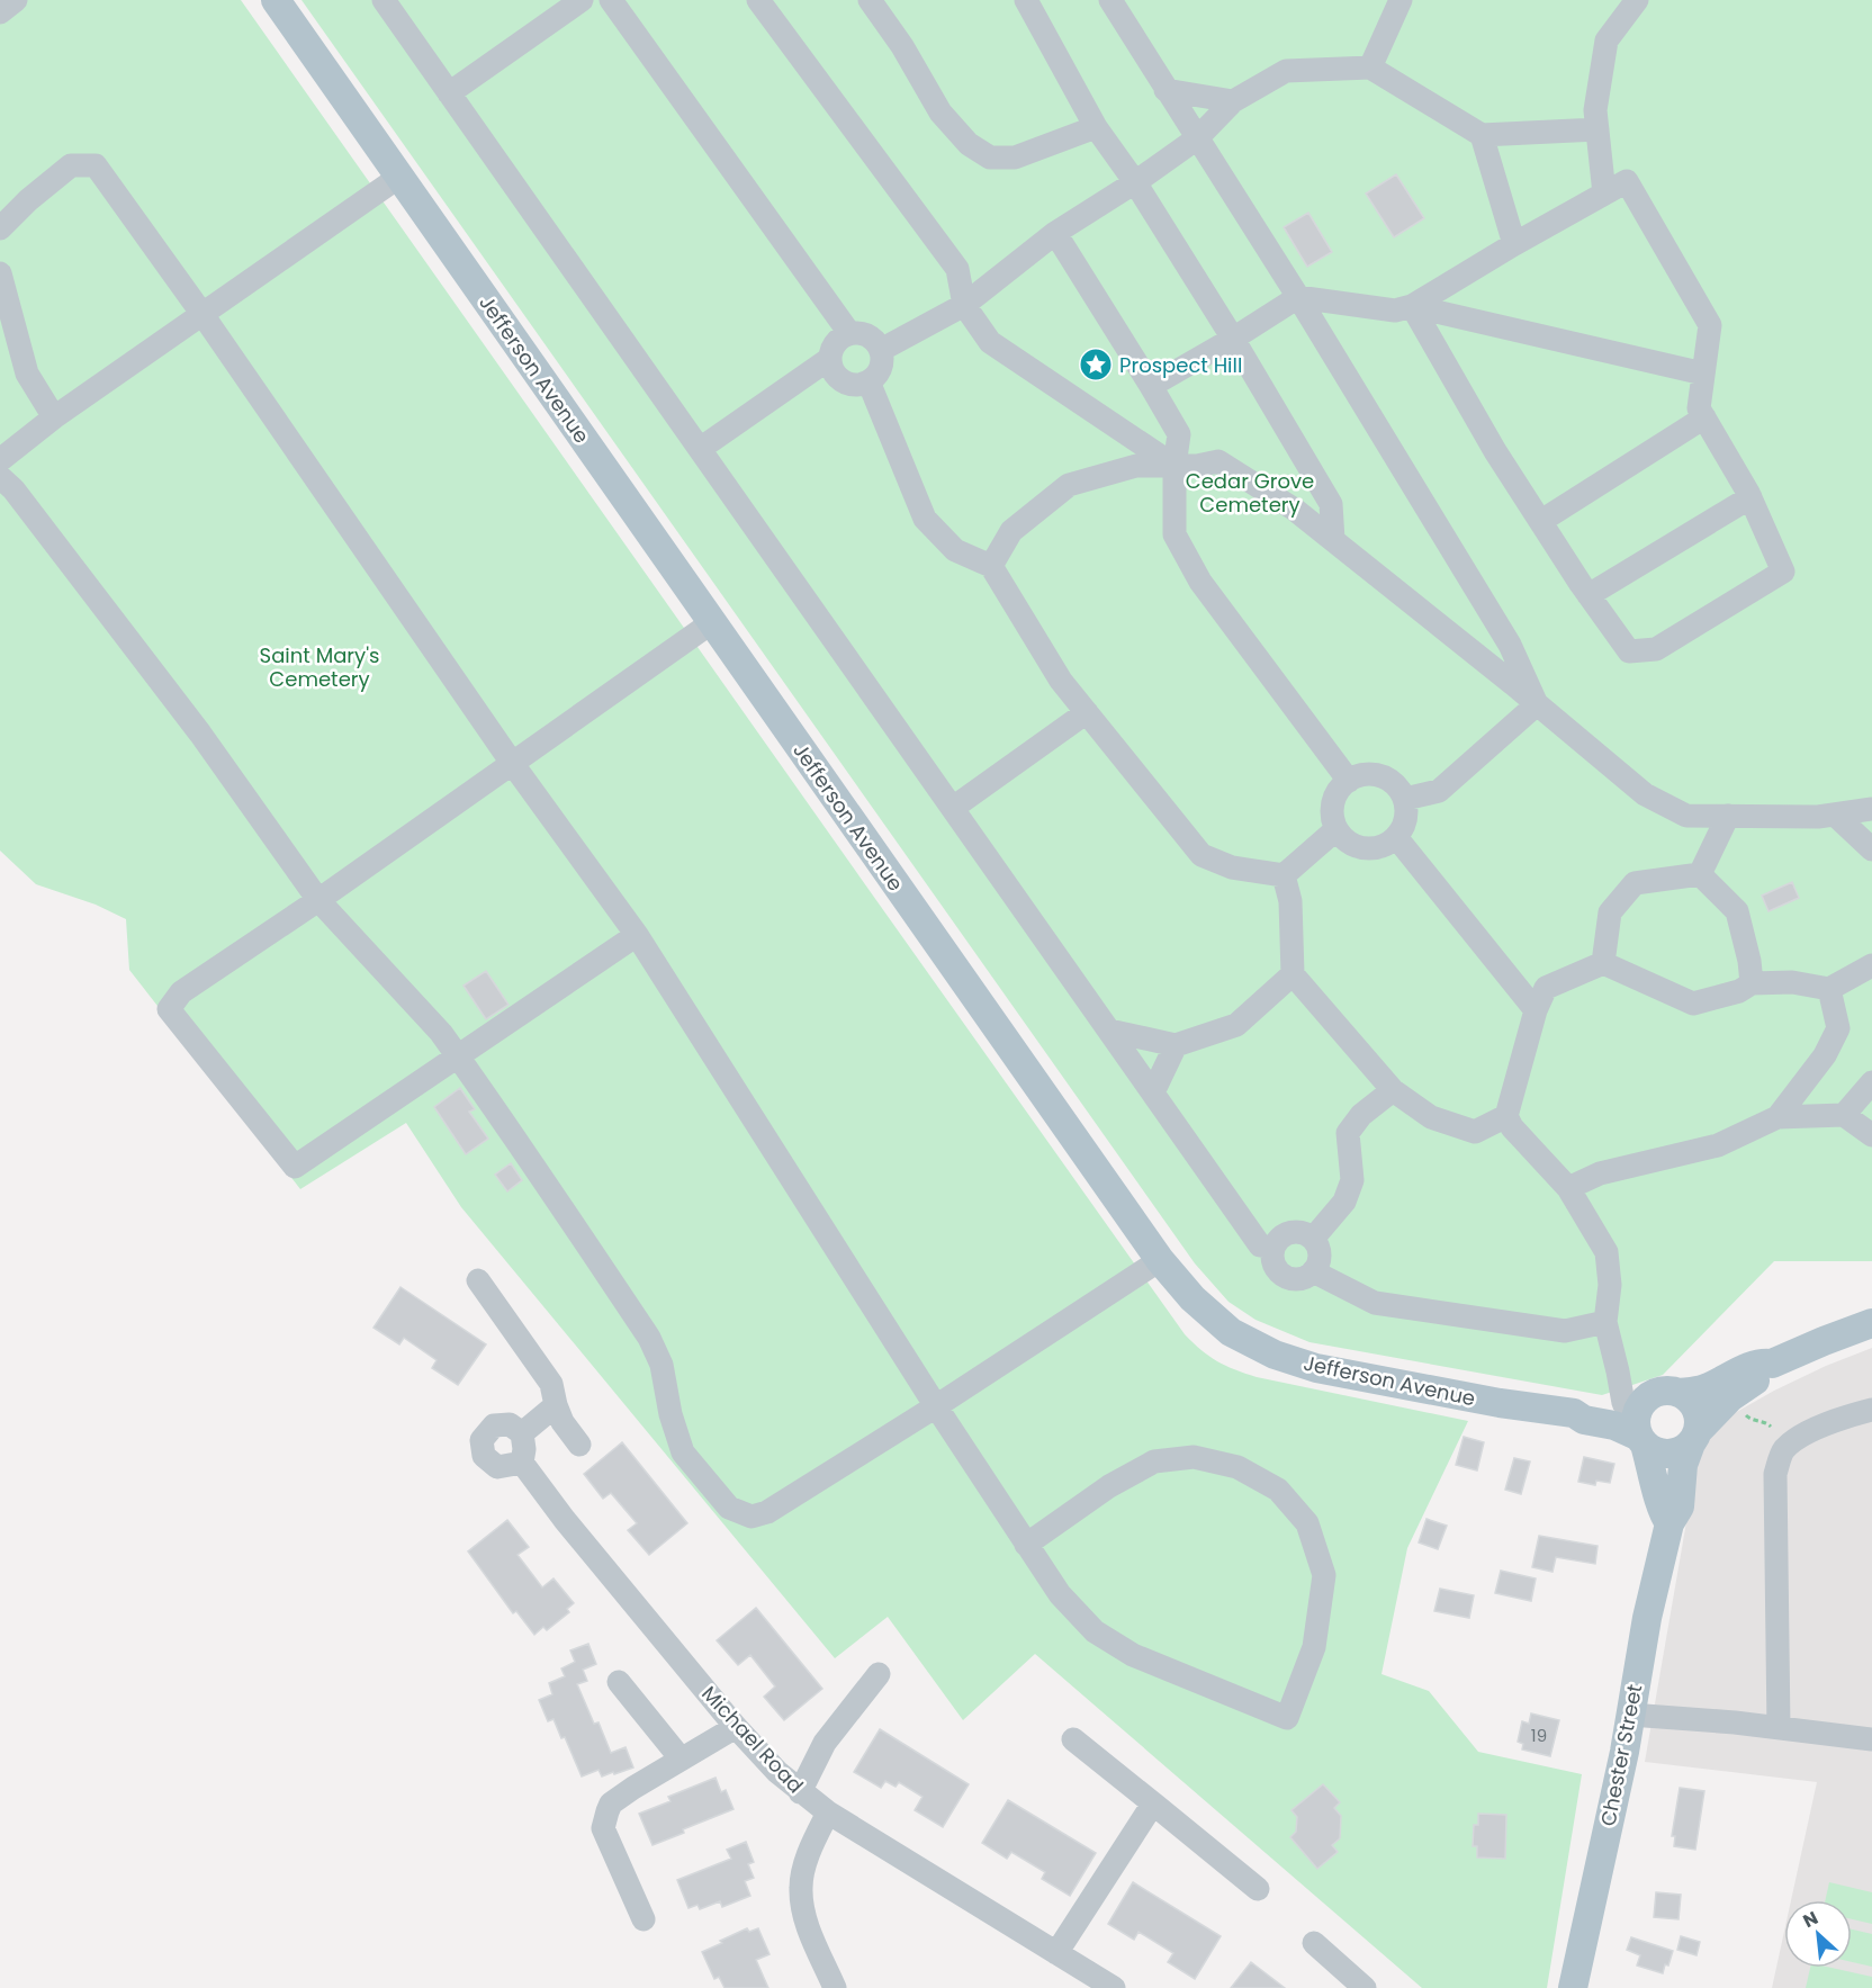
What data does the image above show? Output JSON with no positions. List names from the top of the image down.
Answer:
{
  "streets": {
    "main road": ["Jefferson Avenue", "Chester Street"],
    "street": ["Michael Road"]
  },
  "crossings": [
    ["Jefferson Avenue", "Chester Street"]
  ],
  "parks": ["Cedar Grove Cemetery", "Saint Mary's Cemetery"],
  "places": {
    "place": ["Prospect Hill"]
  },
  "house_numbers": ["19"],
  "north": "top left"
}
